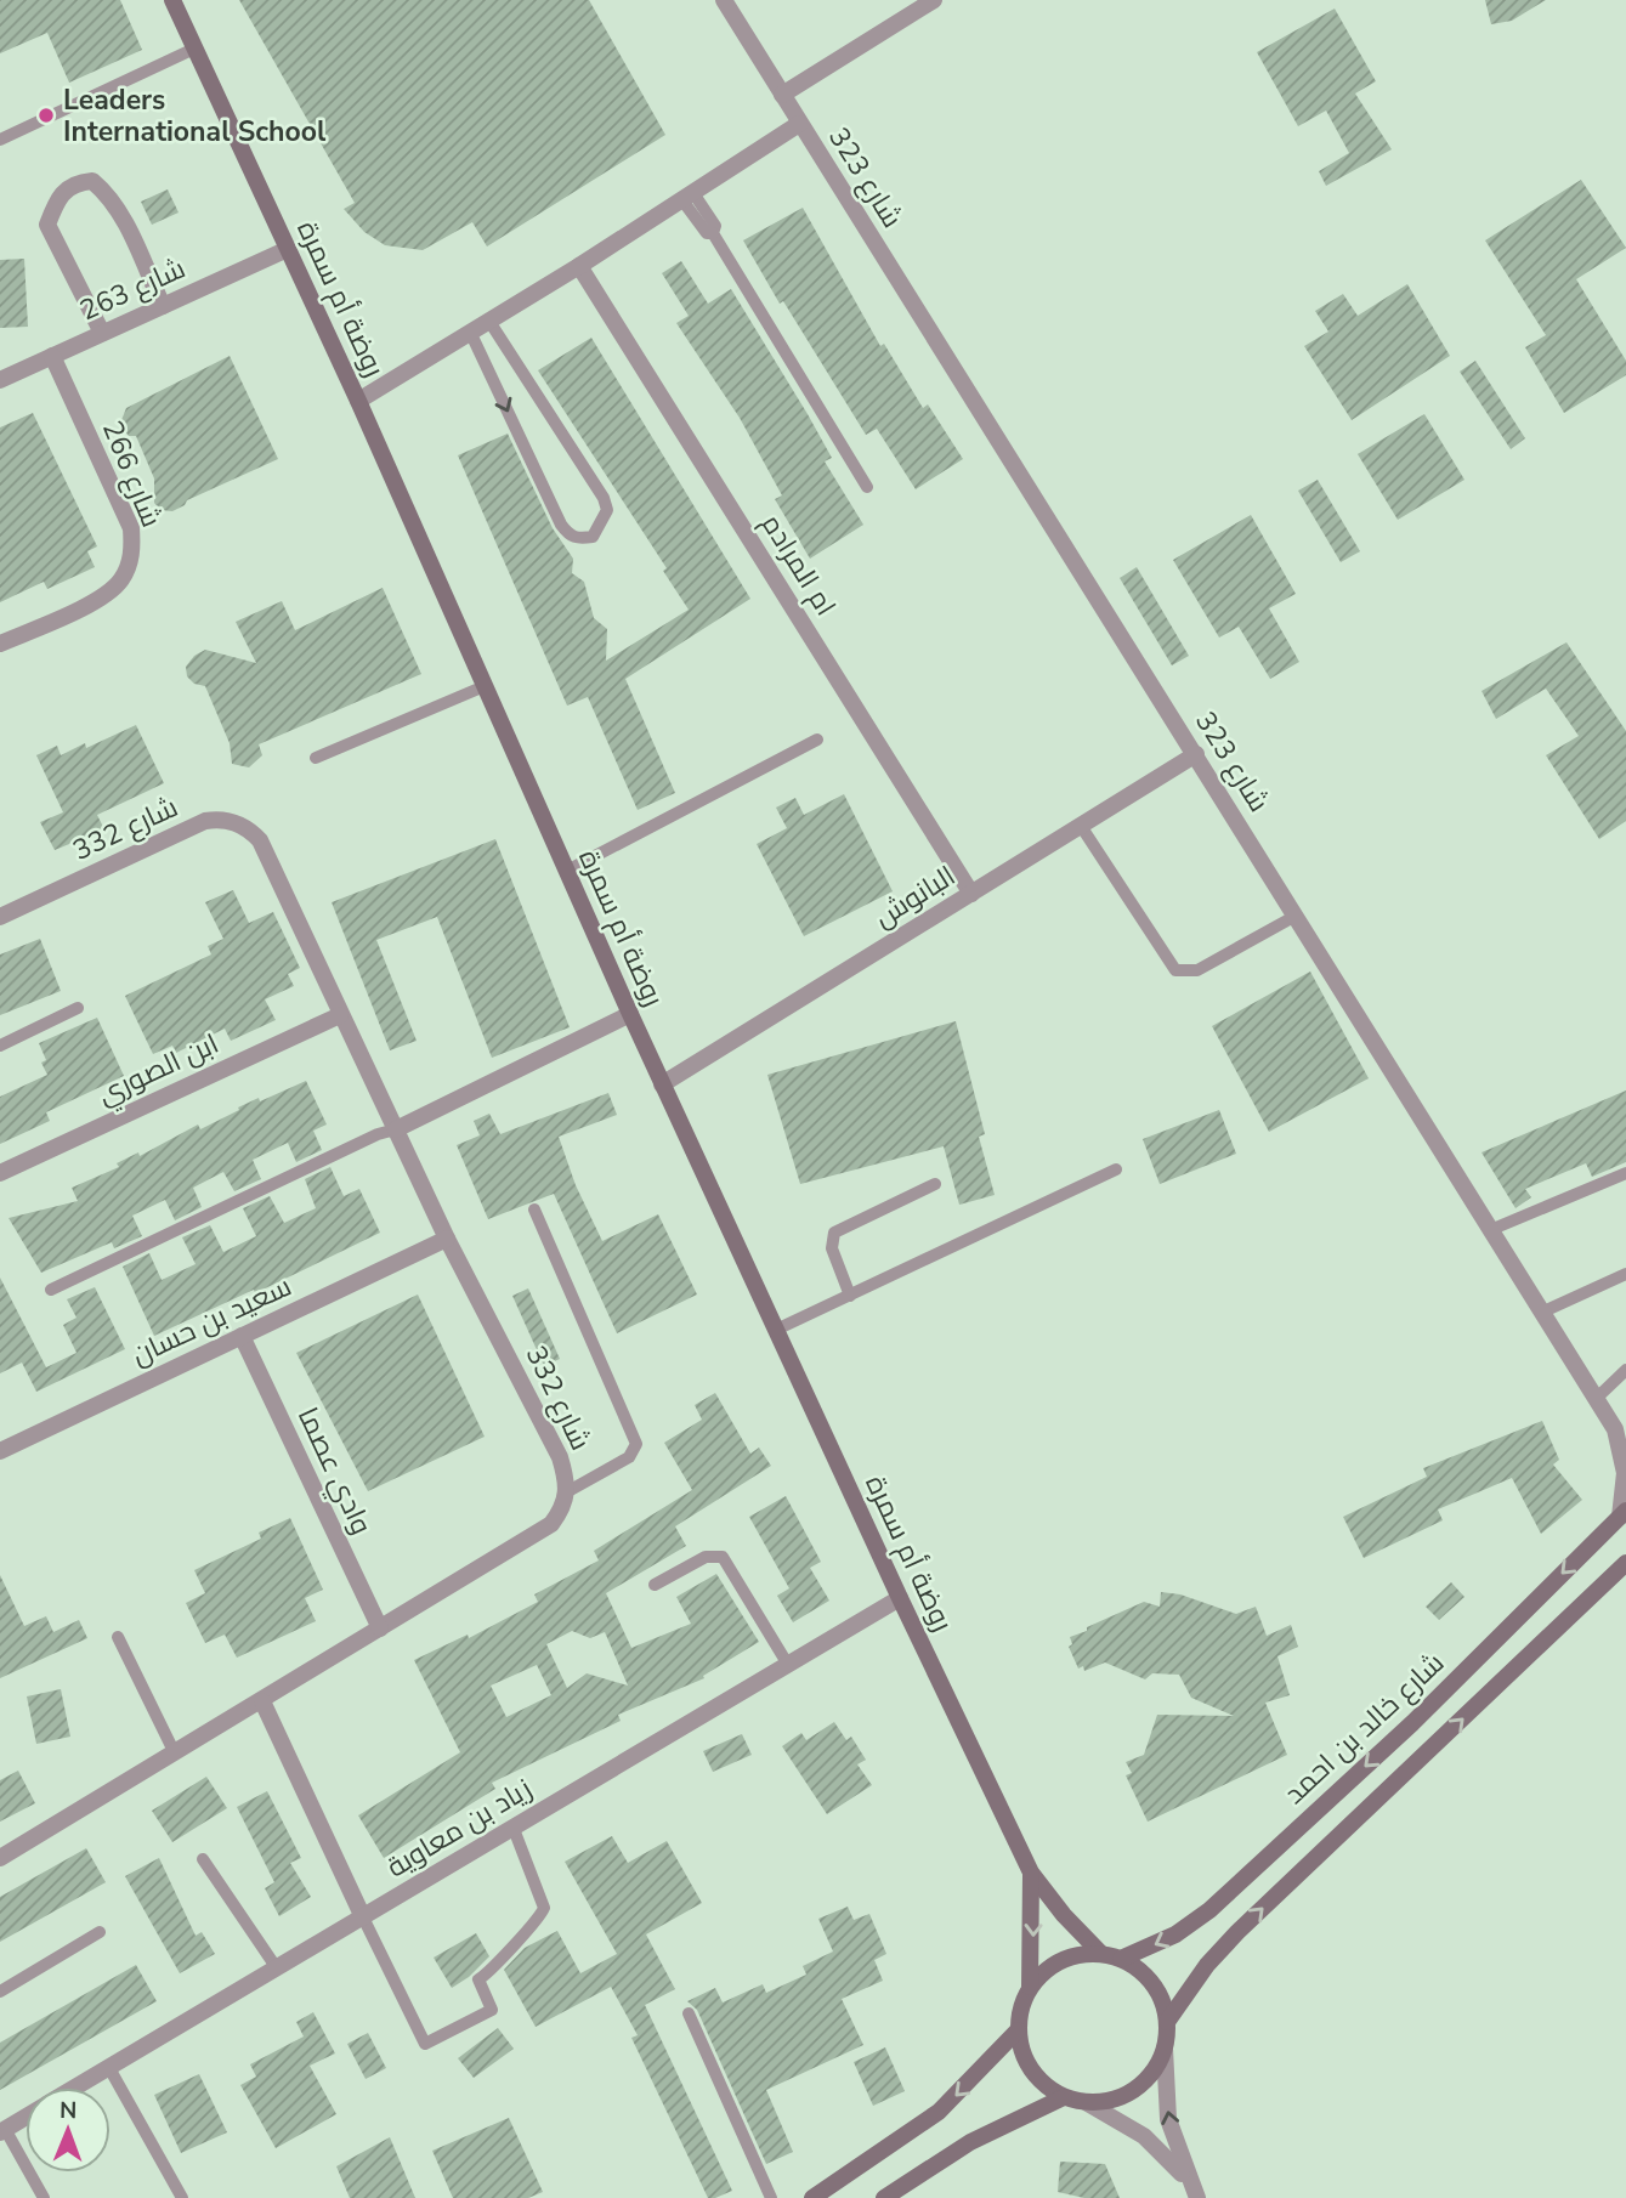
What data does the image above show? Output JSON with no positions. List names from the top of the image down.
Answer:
{
  "streets": {
    "street": [
      "شارع 323",
      "شارع 263",
      "روضة أم سمرة",
      "شارع 266",
      "ام المرادم",
      "شارع 332",
      "البانوش",
      "ابن الصوري",
      "سعيد بن حسان",
      "وادي عصما",
      "شارع خالد بن احمد",
      "زياد بن معاوية"
    ]
  },
  "crossings": [
    ["شارع 323", "روضة أم سمرة"],
    ["شارع 323", "ام المرادم"],
    ["شارع 323", "البانوش"],
    ["شارع 323", "شارع خالد بن احمد"],
    ["شارع 263", "روضة أم سمرة"],
    ["شارع 263", "شارع 266"],
    ["روضة أم سمرة", "البانوش"],
    ["روضة أم سمرة", "شارع خالد بن احمد"],
    ["روضة أم سمرة", "زياد بن معاوية"],
    ["ام المرادم", "البانوش"],
    ["شارع 332", "ابن الصوري"],
    ["شارع 332", "سعيد بن حسان"],
    ["شارع 332", "وادي عصما"],
    ["سعيد بن حسان", "وادي عصما"]
  ],
  "places": ["Leaders International School"],
  "north": "top"
}
